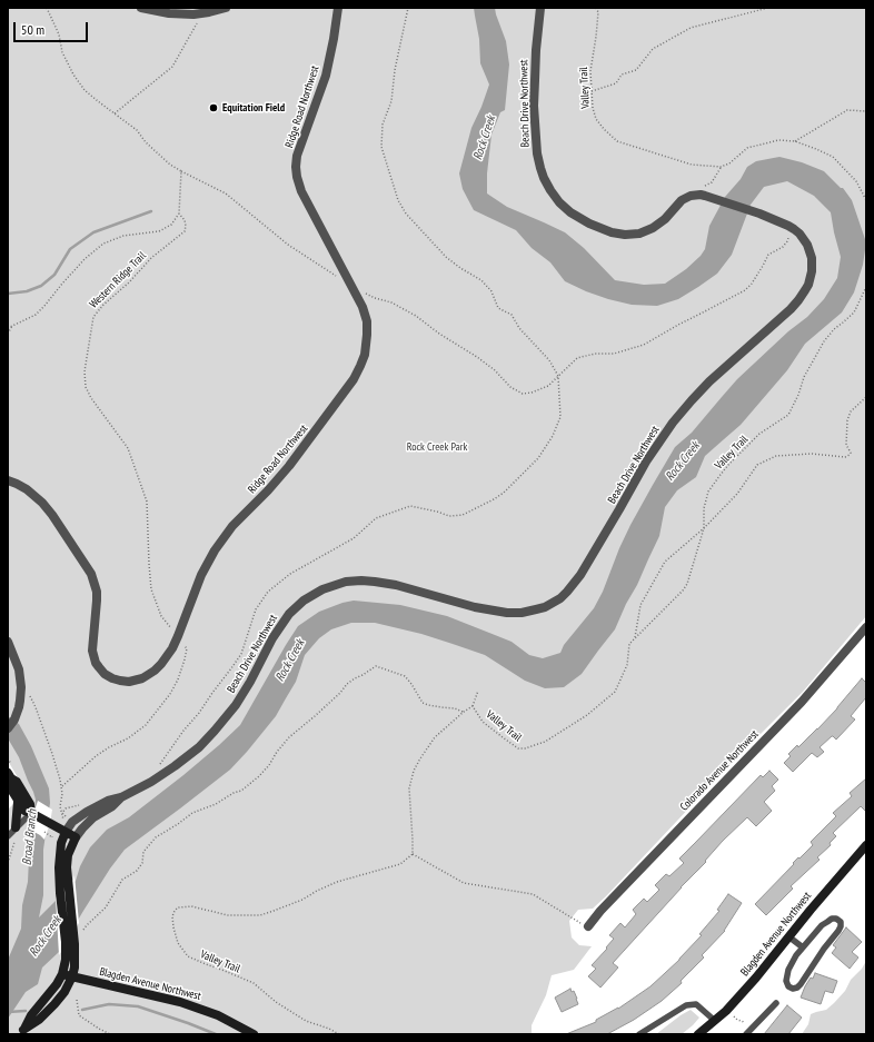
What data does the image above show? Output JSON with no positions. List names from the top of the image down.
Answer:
{
  "streets": {
    "main road": ["Beach Drive Northwest", "Blagden Avenue Northwest"],
    "street": ["Ridge Road Northwest", "Colorado Avenue Northwest"],
    "path": ["Valley Trail", "Western Ridge Trail"]
  },
  "crossings": [
    ["Beach Drive Northwest", "Blagden Avenue Northwest"],
    ["Ridge Road Northwest", "Western Ridge Trail"]
  ],
  "water": ["Rock Creek", "Broad Branch"],
  "parks": ["Rock Creek Park"],
  "places": ["Equitation Field"],
  "scale_bar": "50 m"
}
